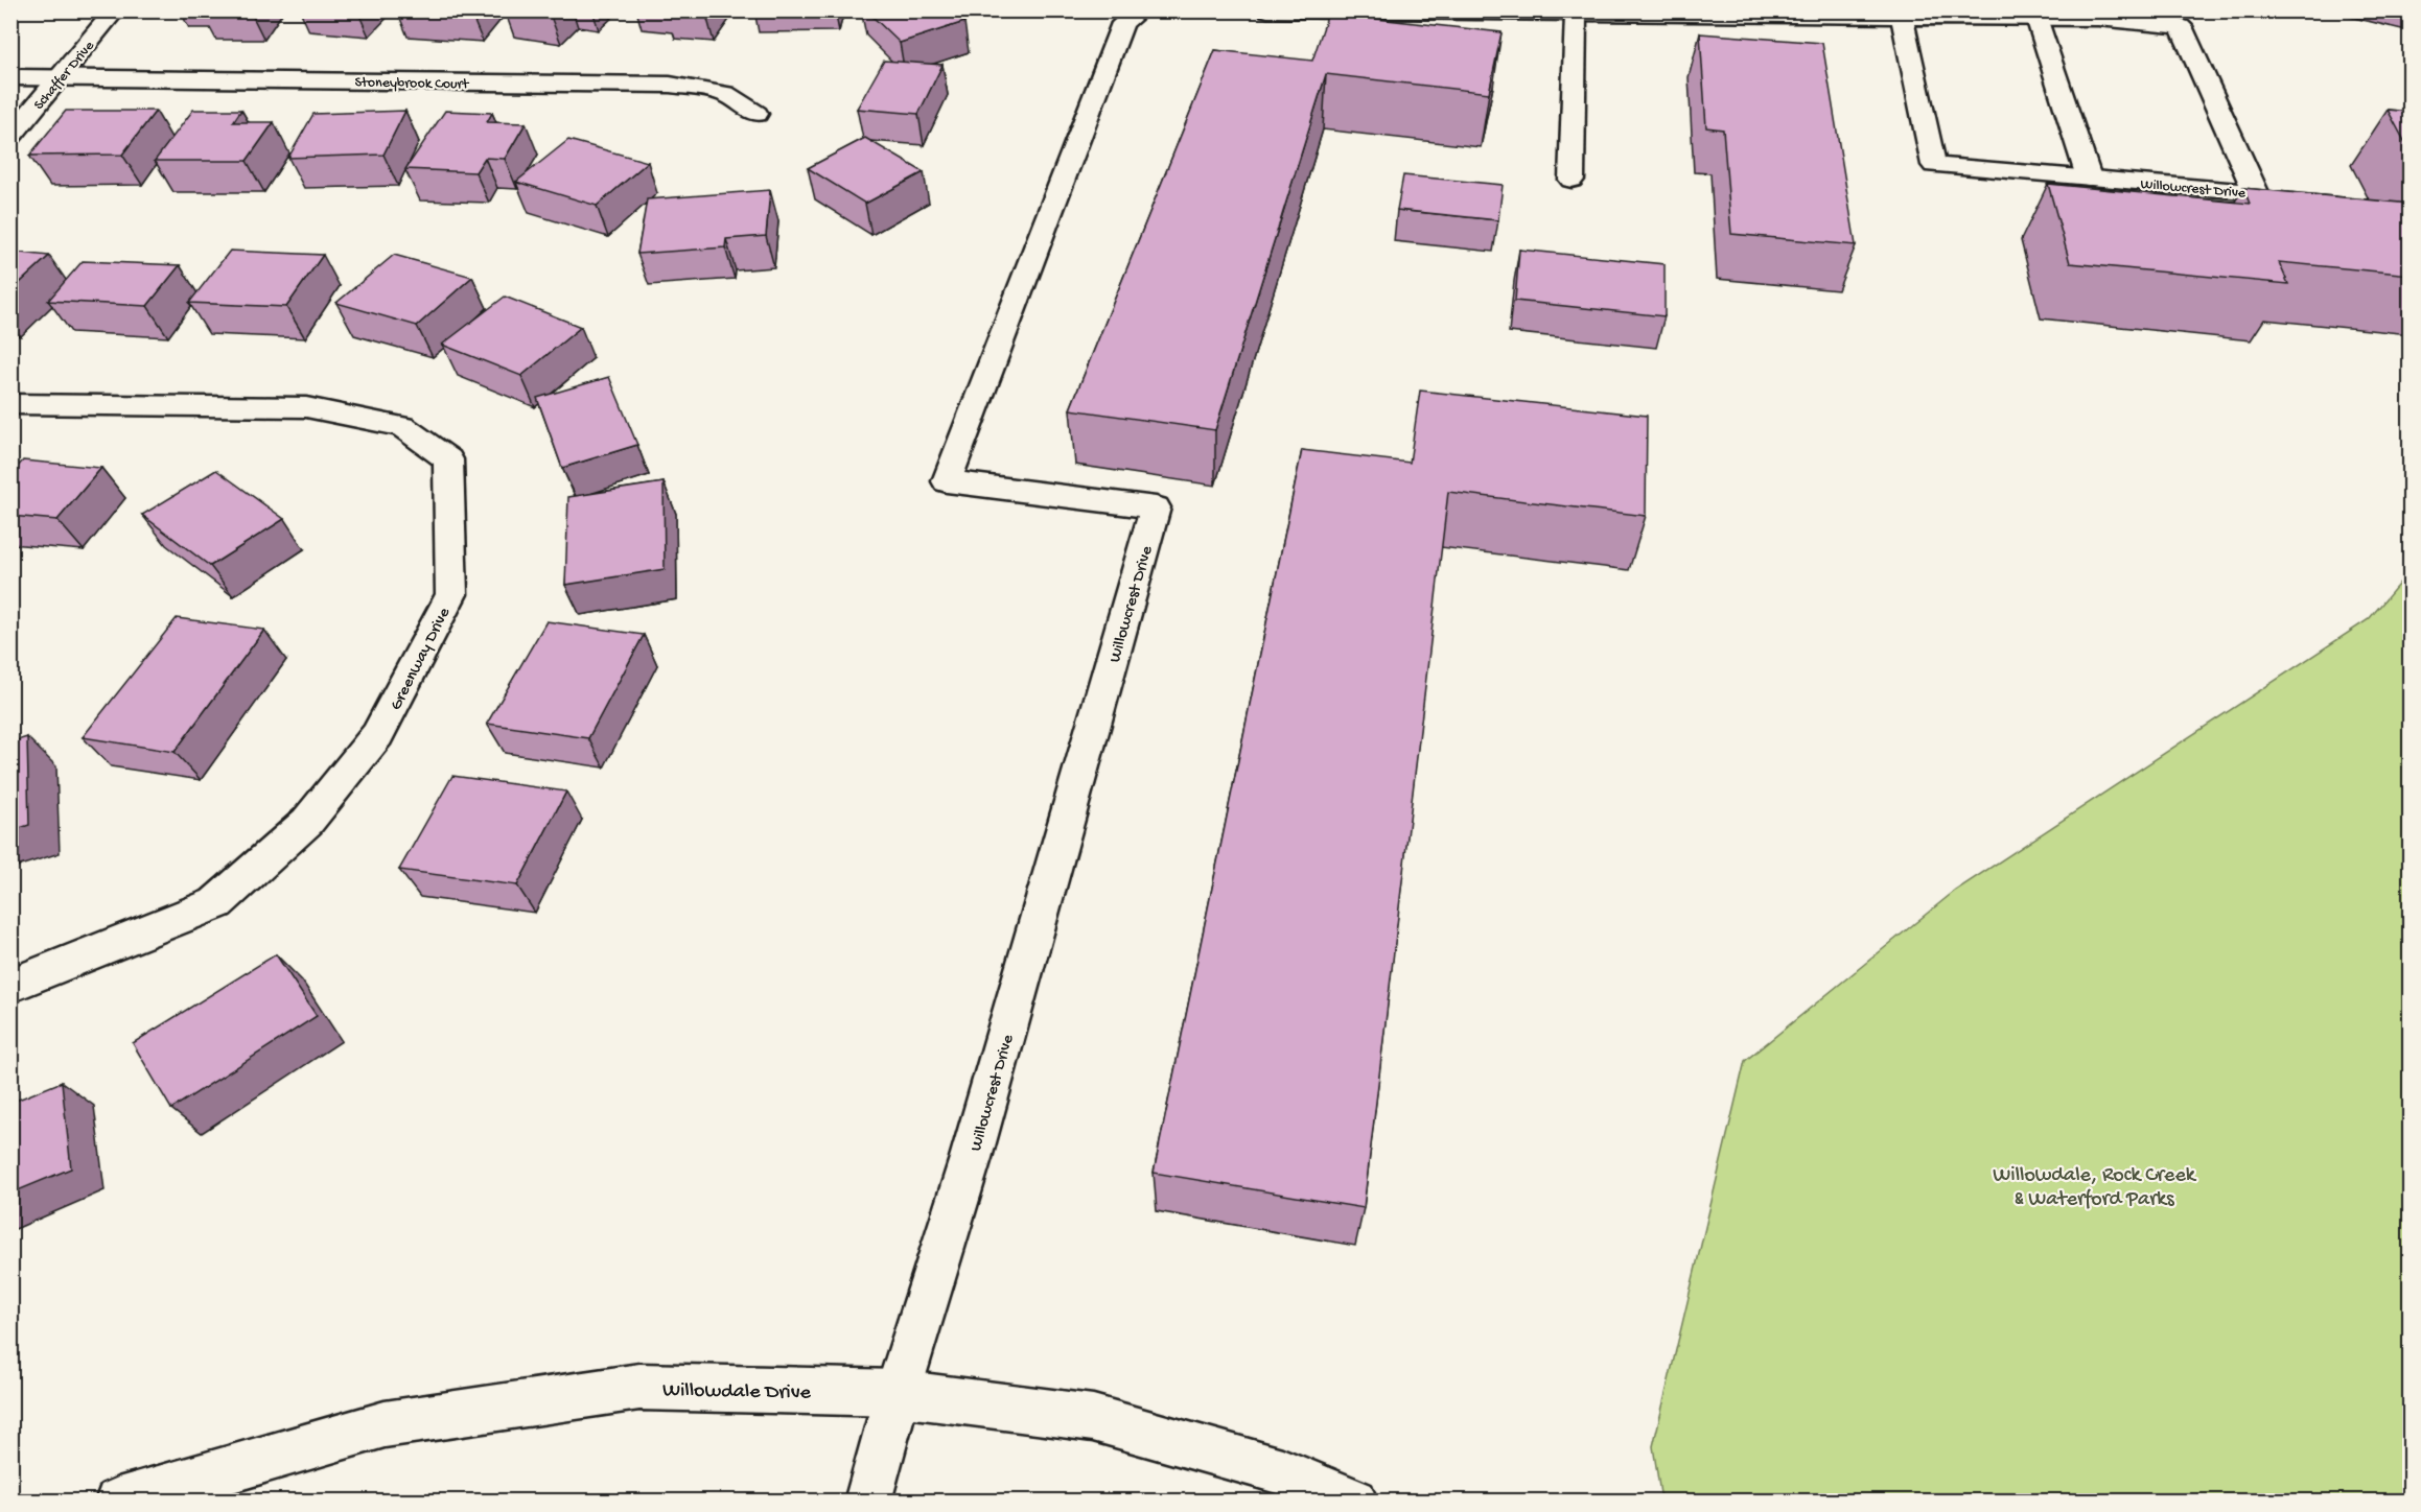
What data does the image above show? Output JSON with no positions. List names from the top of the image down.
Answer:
{
  "streets": {
    "street": [
      "Schaffer Drive",
      "Stoneybrook Court",
      "Willowcrest Drive",
      "Greenway Drive",
      "Willowdale Drive"
    ]
  },
  "crossings": [
    ["Schaffer Drive", "Stoneybrook Court"],
    ["Willowcrest Drive", "Willowdale Drive"]
  ],
  "parks": ["Willowdale, Rock Creek & Waterford Parks"]
}
